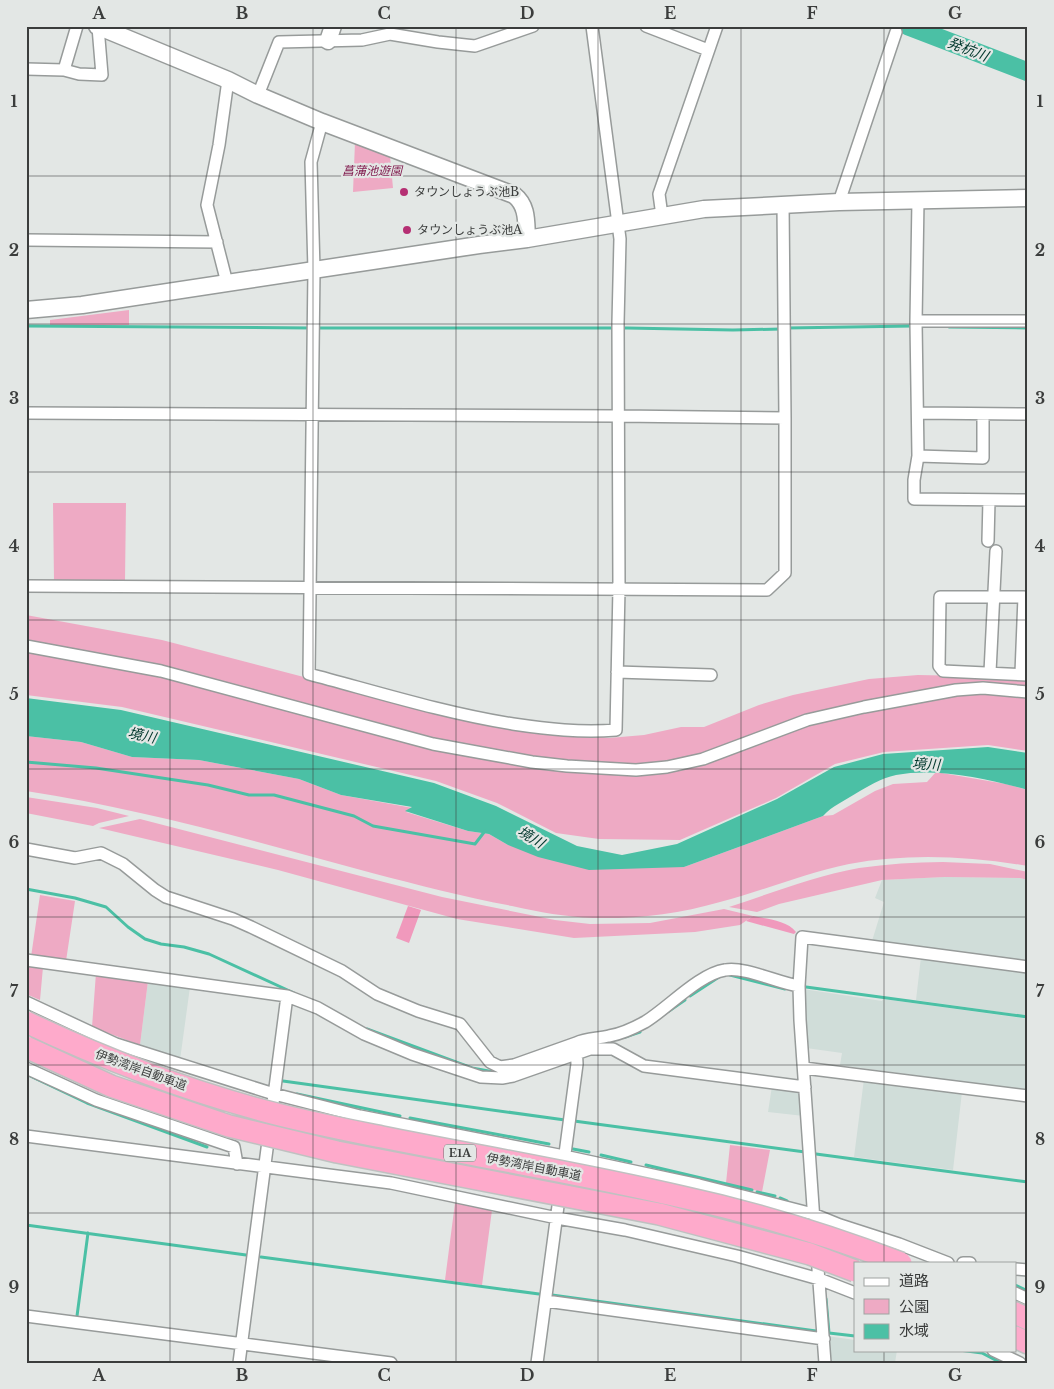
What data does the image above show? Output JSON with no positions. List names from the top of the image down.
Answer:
{
  "streets": {
    "highway": ["伊勢湾岸自動車道", "E1A"]
  },
  "water": ["発杭川", "境川"],
  "parks": ["菖蒲池遊園"],
  "places": ["タウンしょうぶ池B", "タウンしょうぶ池A"],
  "legend": ["道路", "公園", "水域"],
  "grid": {
    "columns": [
      "A",
      "B",
      "C",
      "D",
      "E",
      "F",
      "G"
    ],
    "rows": [
      "1",
      "2",
      "3",
      "4",
      "5",
      "6",
      "7",
      "8",
      "9"
    ]
  }
}
